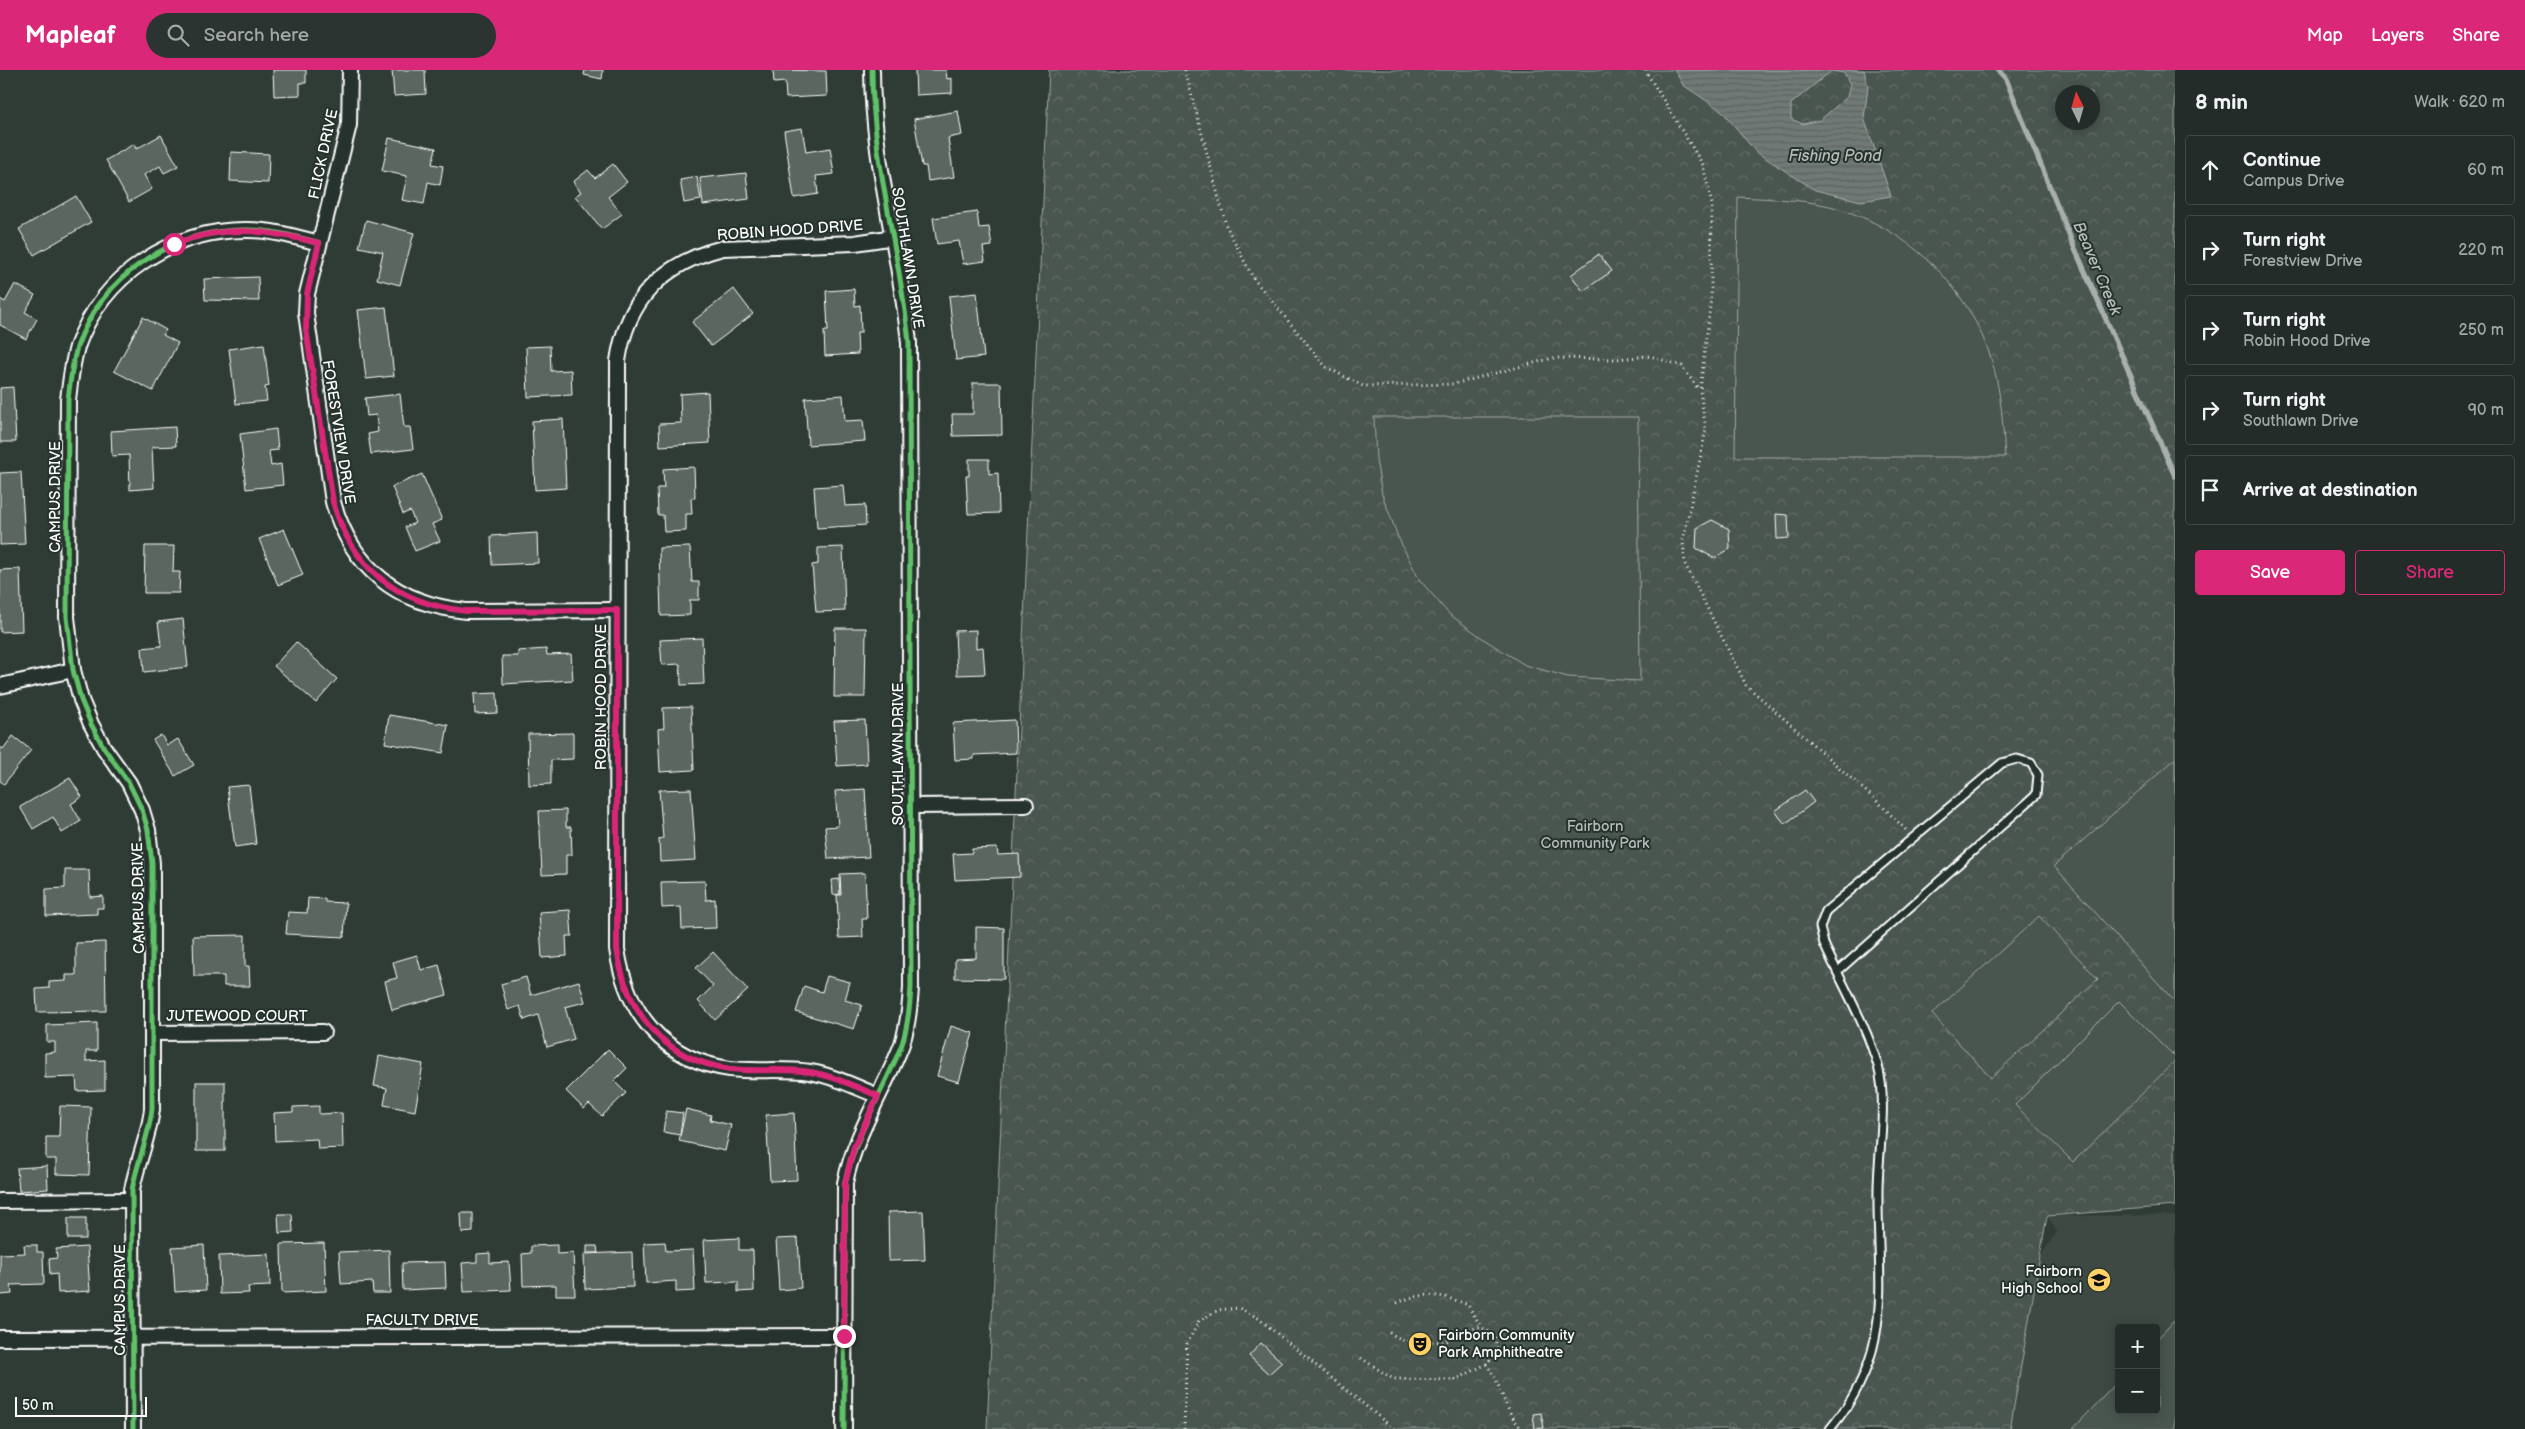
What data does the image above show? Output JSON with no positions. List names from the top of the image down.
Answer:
{
  "streets": {
    "street": [
      "FLICK DRIVE",
      "ROBIN HOOD DRIVE",
      "SOUTHLAWN DRIVE",
      "FORESTVIEW DRIVE",
      "CAMPUS DRIVE",
      "JUTEWOOD COURT",
      "FACULTY DRIVE"
    ]
  },
  "crossings": [
    ["FLICK DRIVE", "FORESTVIEW DRIVE"],
    ["FLICK DRIVE", "CAMPUS DRIVE"],
    ["ROBIN HOOD DRIVE", "SOUTHLAWN DRIVE"],
    ["ROBIN HOOD DRIVE", "FORESTVIEW DRIVE"],
    ["SOUTHLAWN DRIVE", "FACULTY DRIVE"],
    ["FORESTVIEW DRIVE", "CAMPUS DRIVE"],
    ["CAMPUS DRIVE", "JUTEWOOD COURT"],
    ["CAMPUS DRIVE", "FACULTY DRIVE"]
  ],
  "water": ["Fishing Pond", "Beaver Creek"],
  "parks": ["Fairborn Community Park"],
  "places": {
    "school or university": ["Fairborn High School"],
    "theatre": ["Fairborn Community Park Amphitheatre"]
  },
  "scale_bar": "50 m",
  "north": "top",
  "page": {
    "header": "Mapleaf",
    "search": "Search here",
    "nav": ["Map", "Layers", "Share"],
    "heading": ["8 min", "Walk · 620 m"],
    "list": [
      ["Continue", "Campus Drive", "60 m"],
      ["Turn right", "Forestview Drive", "220 m"],
      ["Turn right", "Robin Hood Drive", "250 m"],
      ["Turn right", "Southlawn Drive", "90 m"],
      "Arrive at destination"
    ],
    "buttons": ["Save", "Share"],
    "map_buttons": ["+", "−"],
    "scale": "50 m"
  }
}
